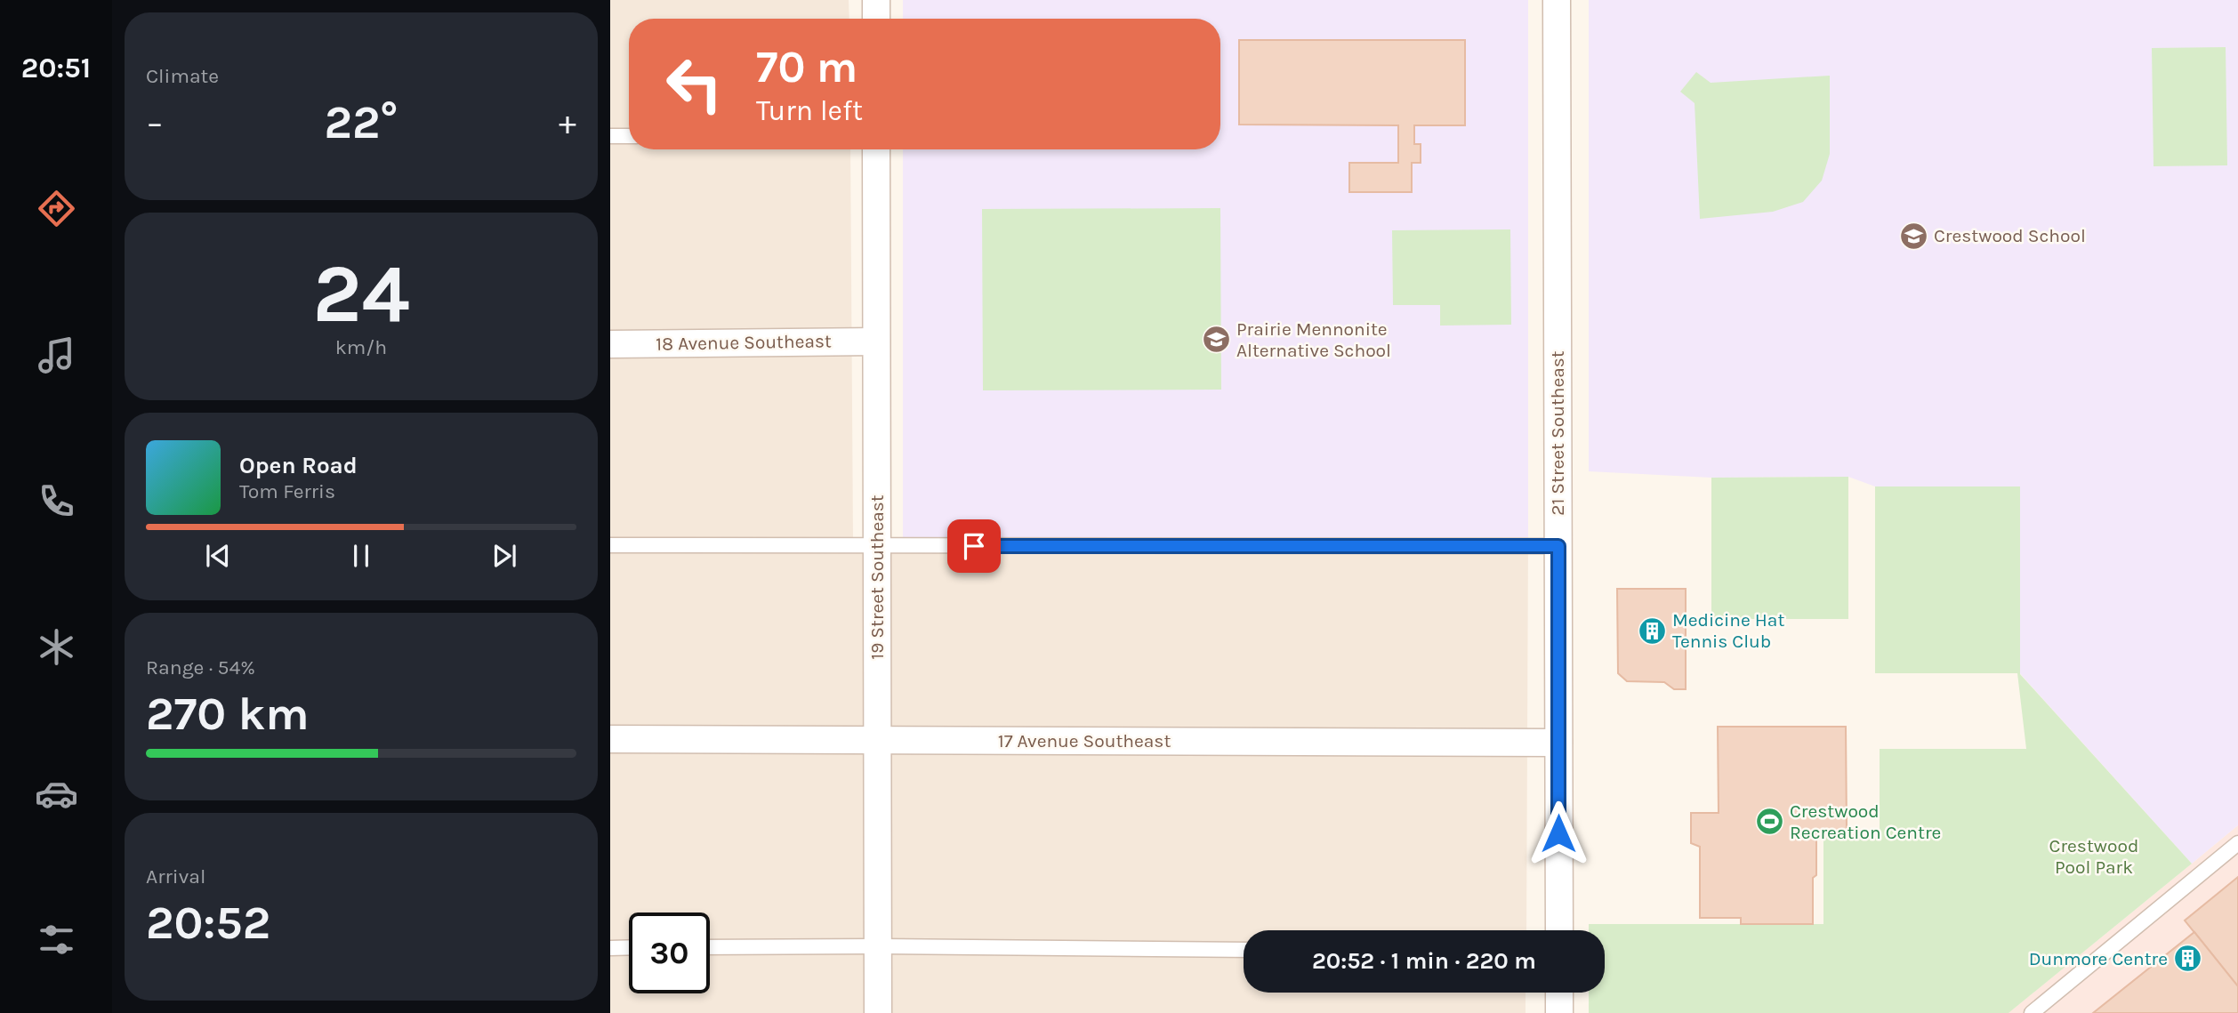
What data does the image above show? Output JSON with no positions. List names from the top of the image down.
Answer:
{
  "streets": {
    "street": [
      "18 Avenue Southeast",
      "21 Street Southeast",
      "19 Street Southeast",
      "17 Avenue Southeast"
    ]
  },
  "crossings": [
    ["18 Avenue Southeast", "19 Street Southeast"],
    ["21 Street Southeast", "17 Avenue Southeast"],
    ["19 Street Southeast", "17 Avenue Southeast"]
  ],
  "parks": ["Crestwood Pool Park"],
  "places": {
    "school or university": ["Crestwood School", "Prairie Mennonite Alternative School"],
    "building": ["Medicine Hat Tennis Club", "Dunmore Centre"],
    "sports": ["Crestwood Recreation Centre"]
  },
  "page": {
    "tabs": "20:51",
    "tile": [
      "Climate",
      ["24", "km/h"],
      ["Range · 54%", "270 km"],
      ["Arrival", "20:52"]
    ],
    "turn": ["70 m", "Turn left"],
    "heat": ["−", "22°", "+"],
    "song": ["Open Road", "Tom Ferris"],
    "limit": "30",
    "trip": "20:52 · 1 min · 220 m"
  }
}
